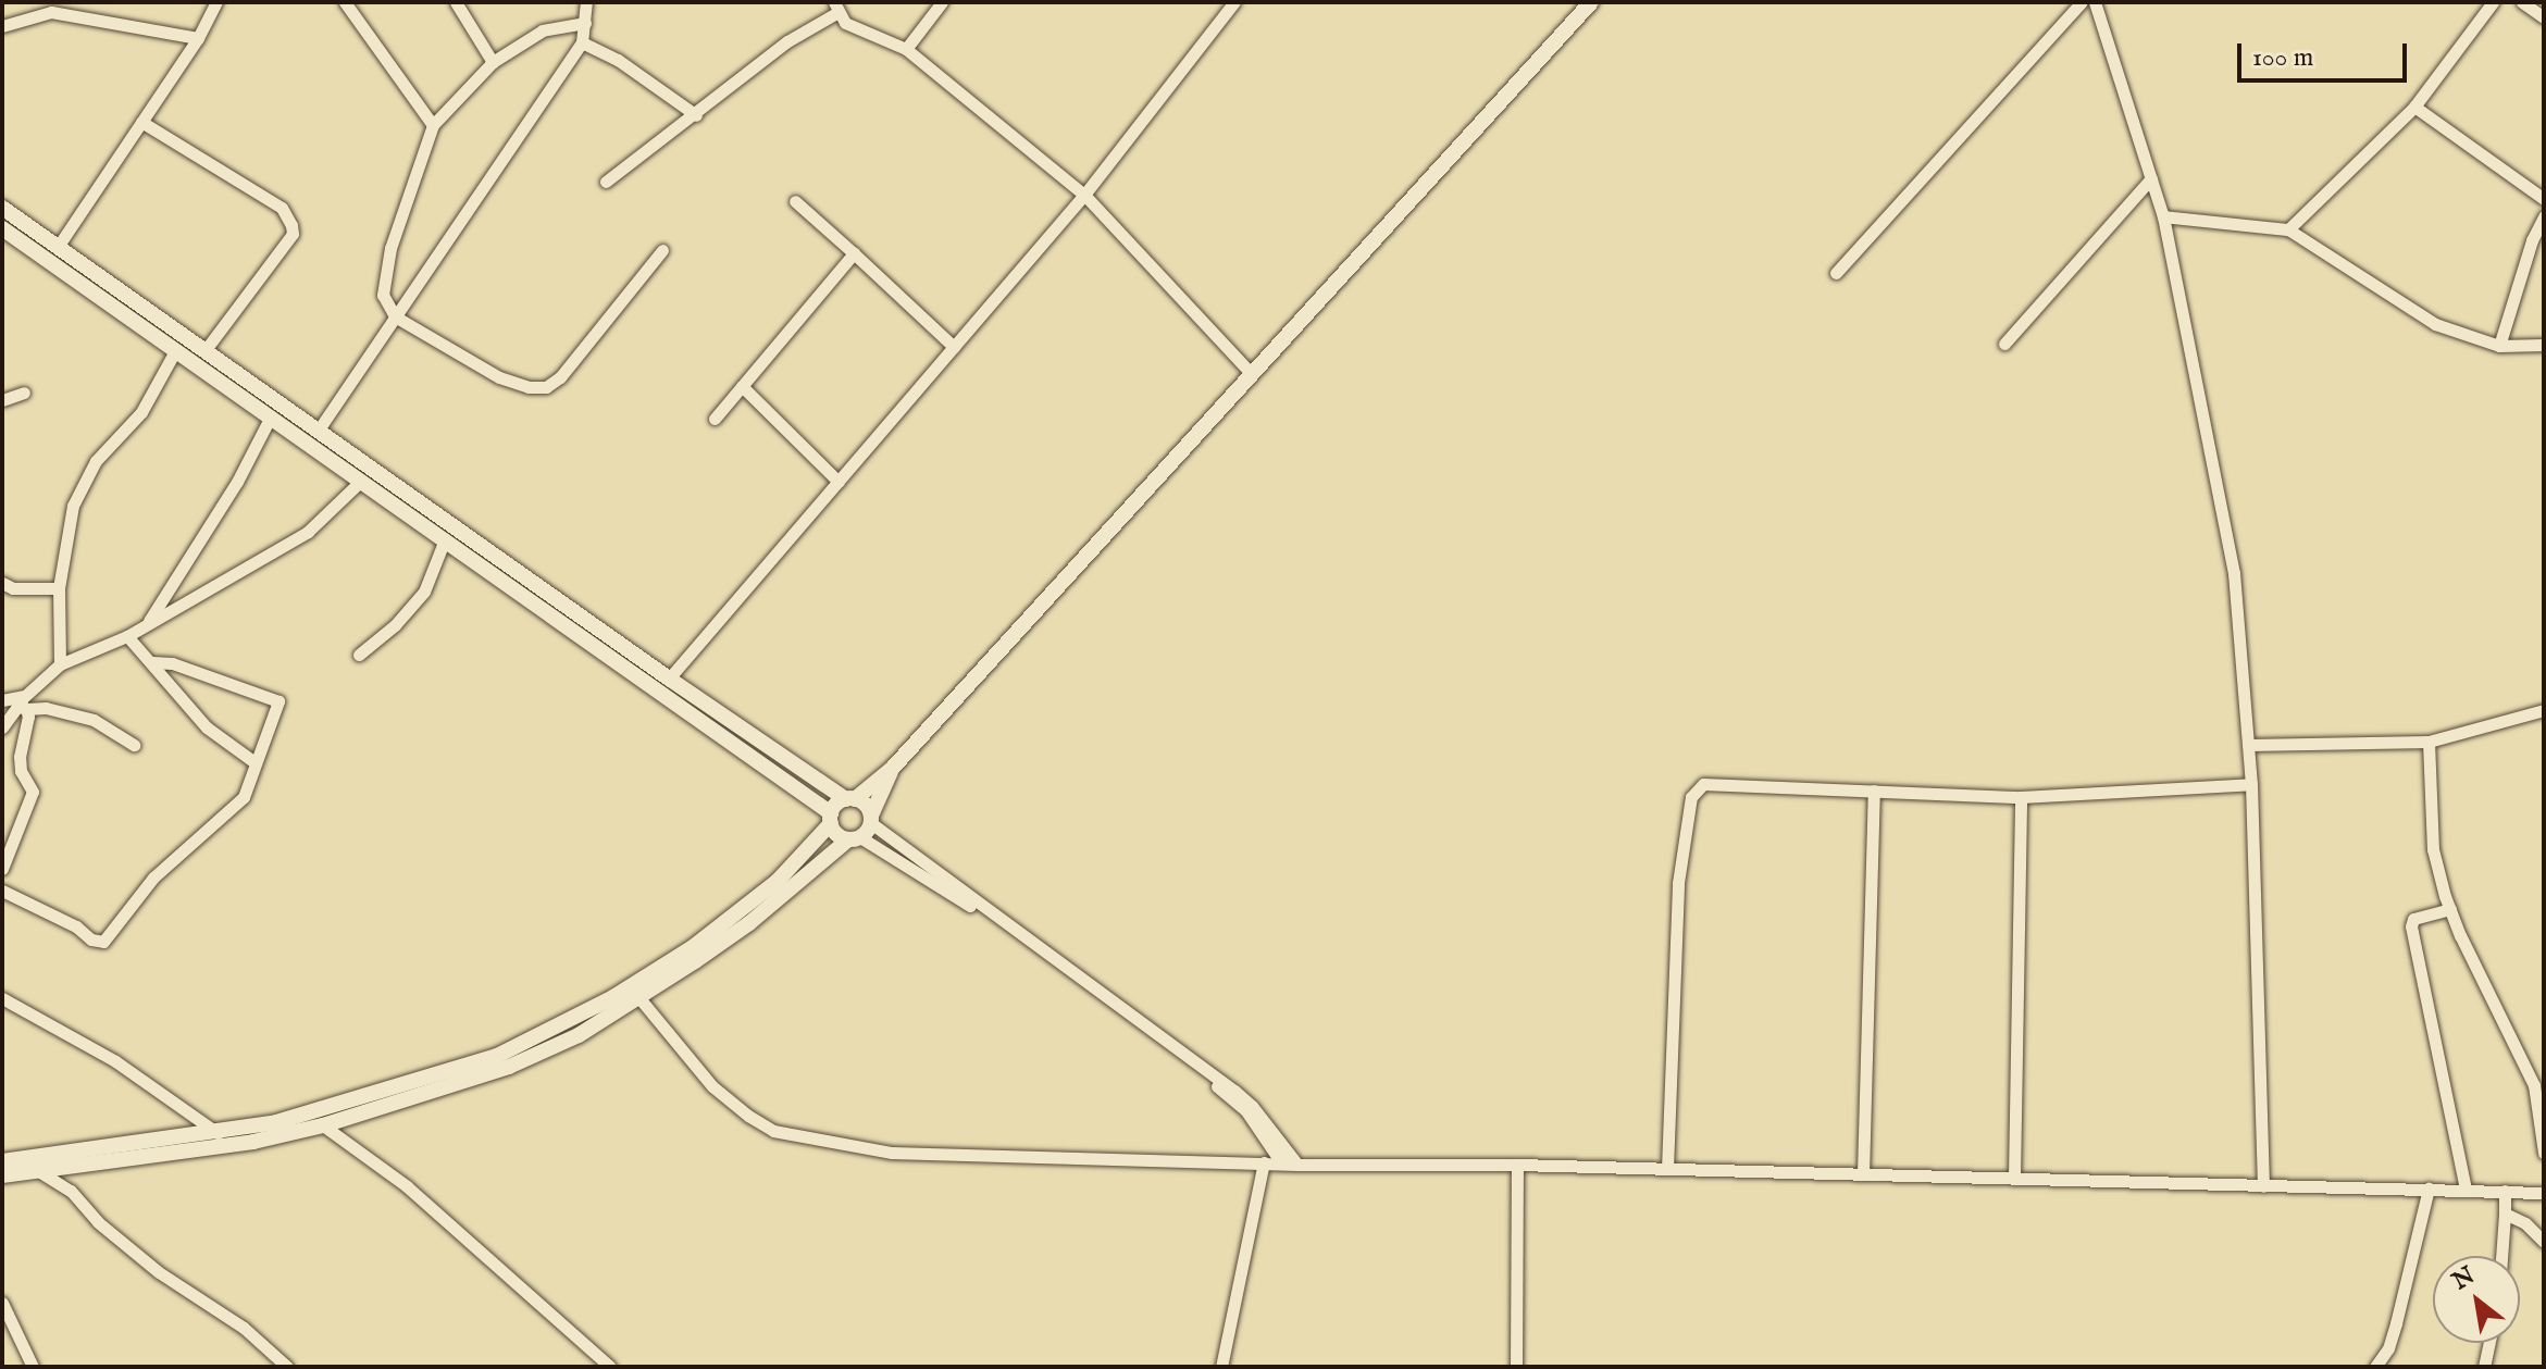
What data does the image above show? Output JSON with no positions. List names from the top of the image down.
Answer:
{
  "scale_bar": "100 m",
  "north": "top left"
}
